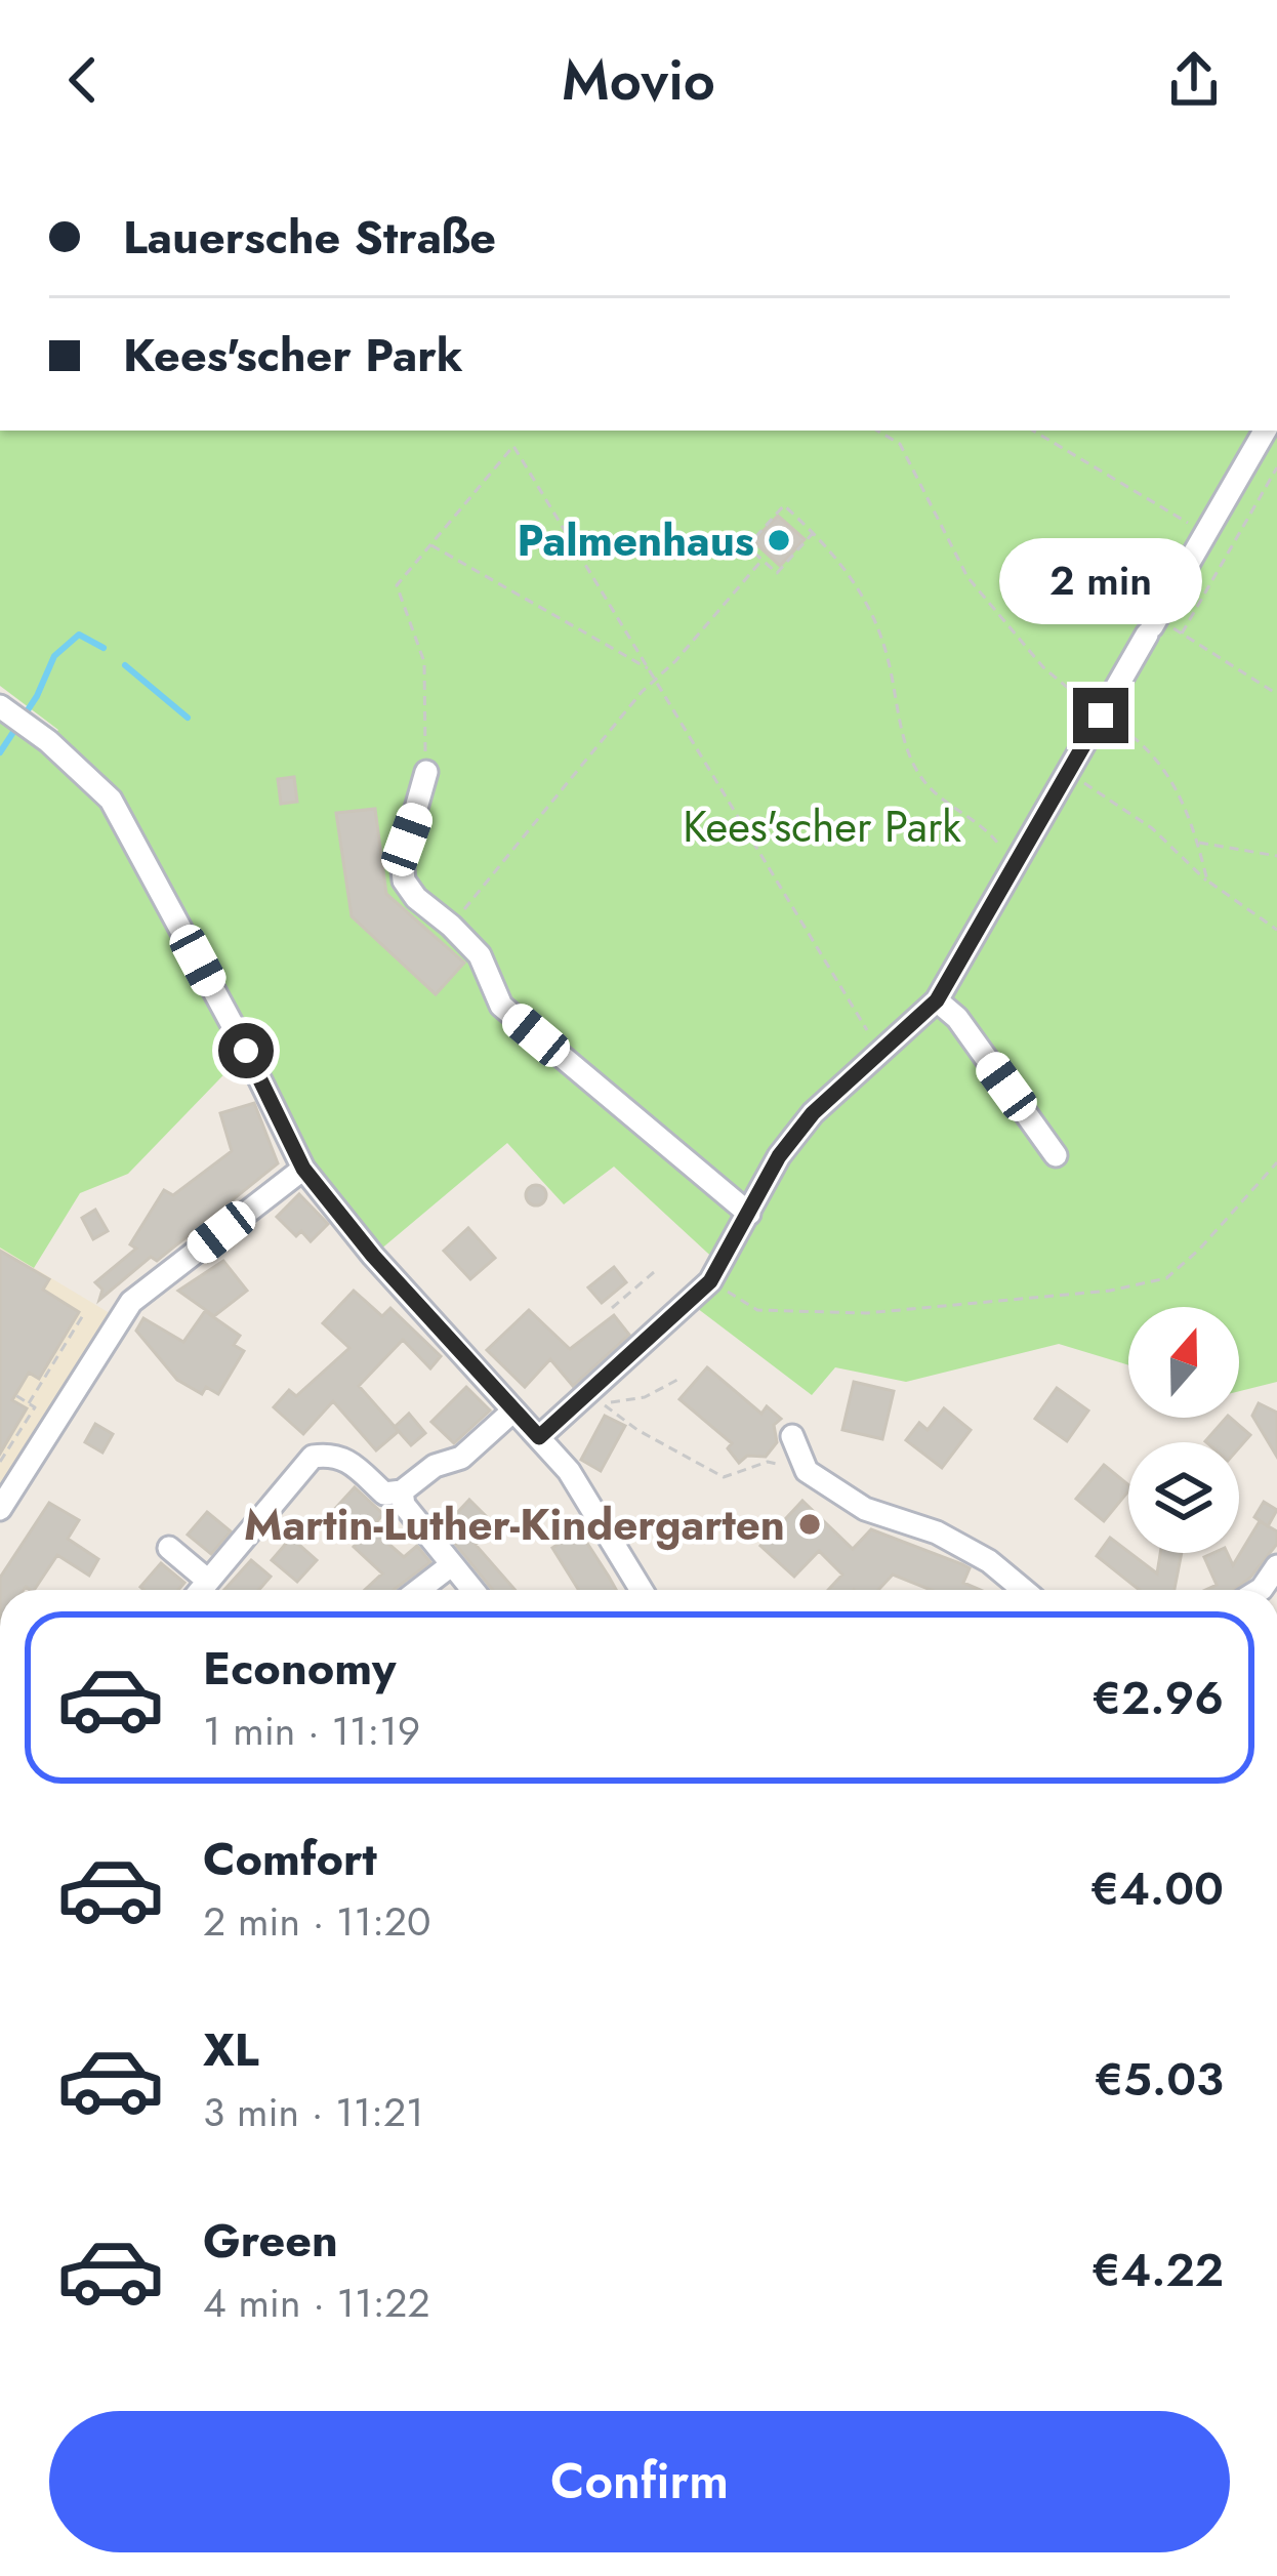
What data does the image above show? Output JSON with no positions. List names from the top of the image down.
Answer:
{
  "parks": ["Kees'scher Park"],
  "places": ["Palmenhaus", "Martin-Luther-Kindergarten"],
  "north": "top",
  "page": {
    "header": "Movio",
    "banner": ["Lauersche Straße", "Kees'scher Park"],
    "bubble": "2 min",
    "list": [
      {
        "name": "Economy",
        "note": "1 min · 11:19",
        "value": "€2.96"
      },
      {
        "name": "Comfort",
        "note": "2 min · 11:20",
        "value": "€4.00"
      },
      {
        "name": "XL",
        "note": "3 min · 11:21",
        "value": "€5.03"
      },
      {
        "name": "Green",
        "note": "4 min · 11:22",
        "value": "€4.22"
      }
    ],
    "buttons": "Confirm"
  }
}
